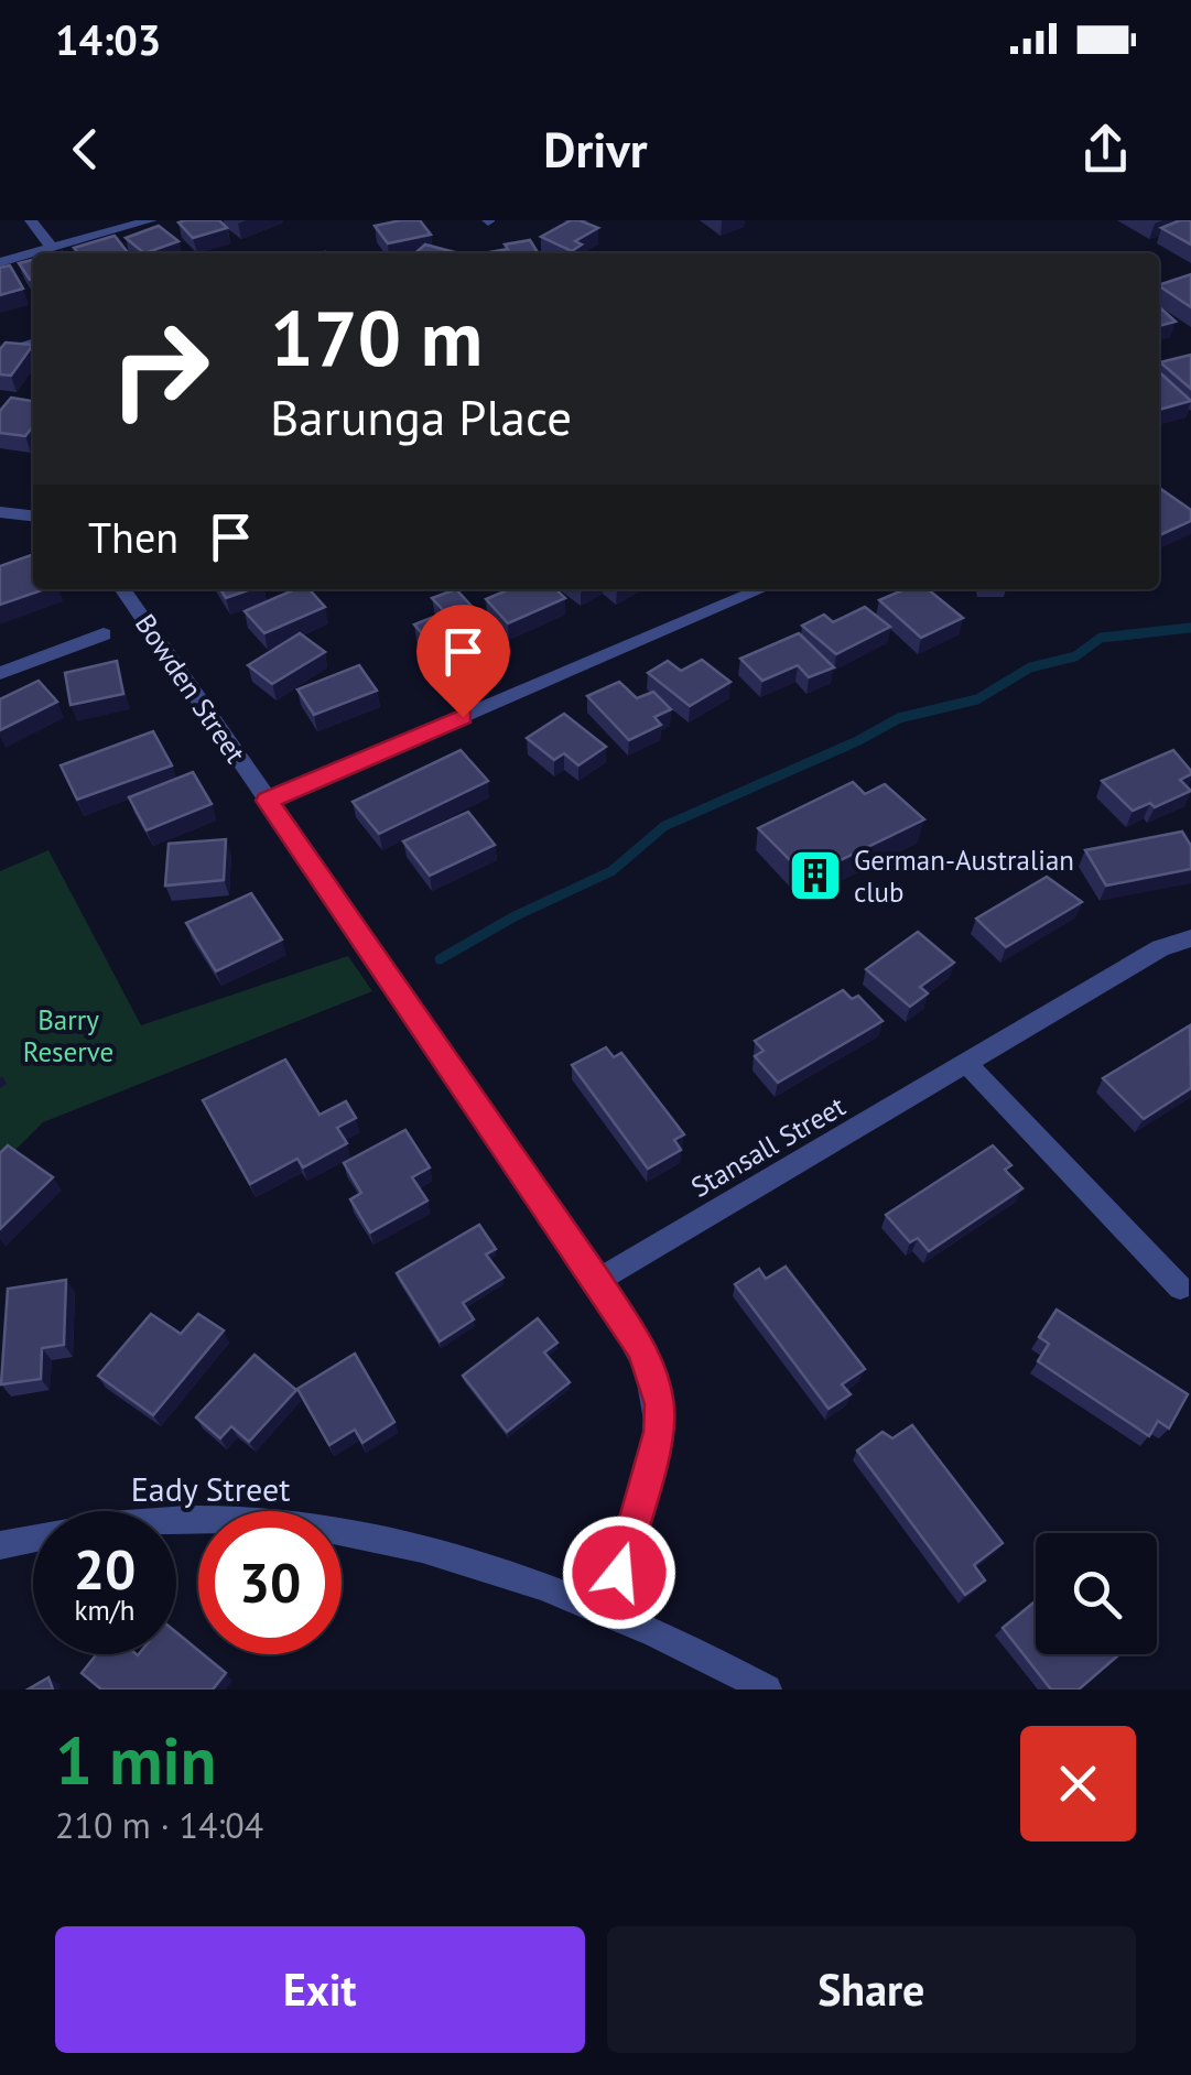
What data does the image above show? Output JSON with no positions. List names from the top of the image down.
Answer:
{
  "streets": {
    "street": ["Bowden Street", "Stansall Street", "Eady Street"]
  },
  "crossings": [
    ["Bowden Street", "Stansall Street"],
    ["Bowden Street", "Eady Street"]
  ],
  "parks": ["Barry Reserve"],
  "places": {
    "building": ["German-Australian club"]
  },
  "page": {
    "status": "14:03",
    "header": "Drivr",
    "turn": ["170 m", "Barunga Place"],
    "then": "Then",
    "speed": "20 km/h",
    "limit": "30",
    "heading": ["1 min", "210 m · 14:04"],
    "buttons": ["Exit", "Share"]
  }
}
